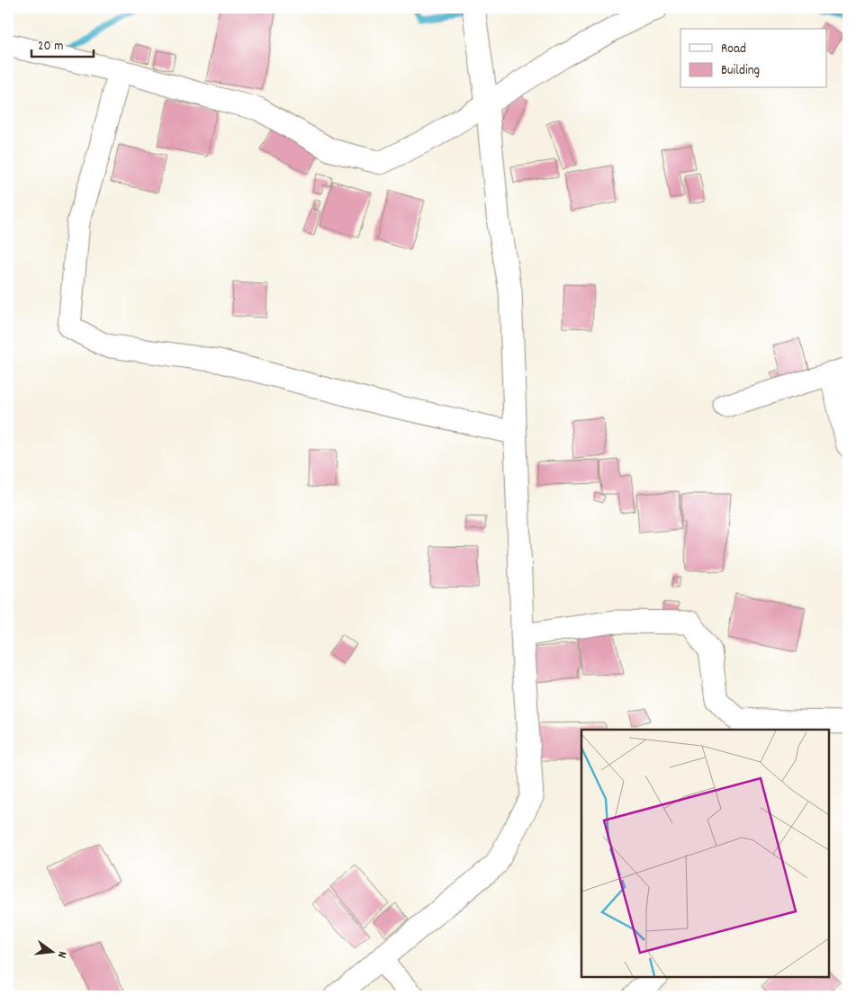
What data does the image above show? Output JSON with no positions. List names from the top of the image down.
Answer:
{
  "legend": ["Road", "Building"],
  "scale_bar": "20 m",
  "north": "right"
}
